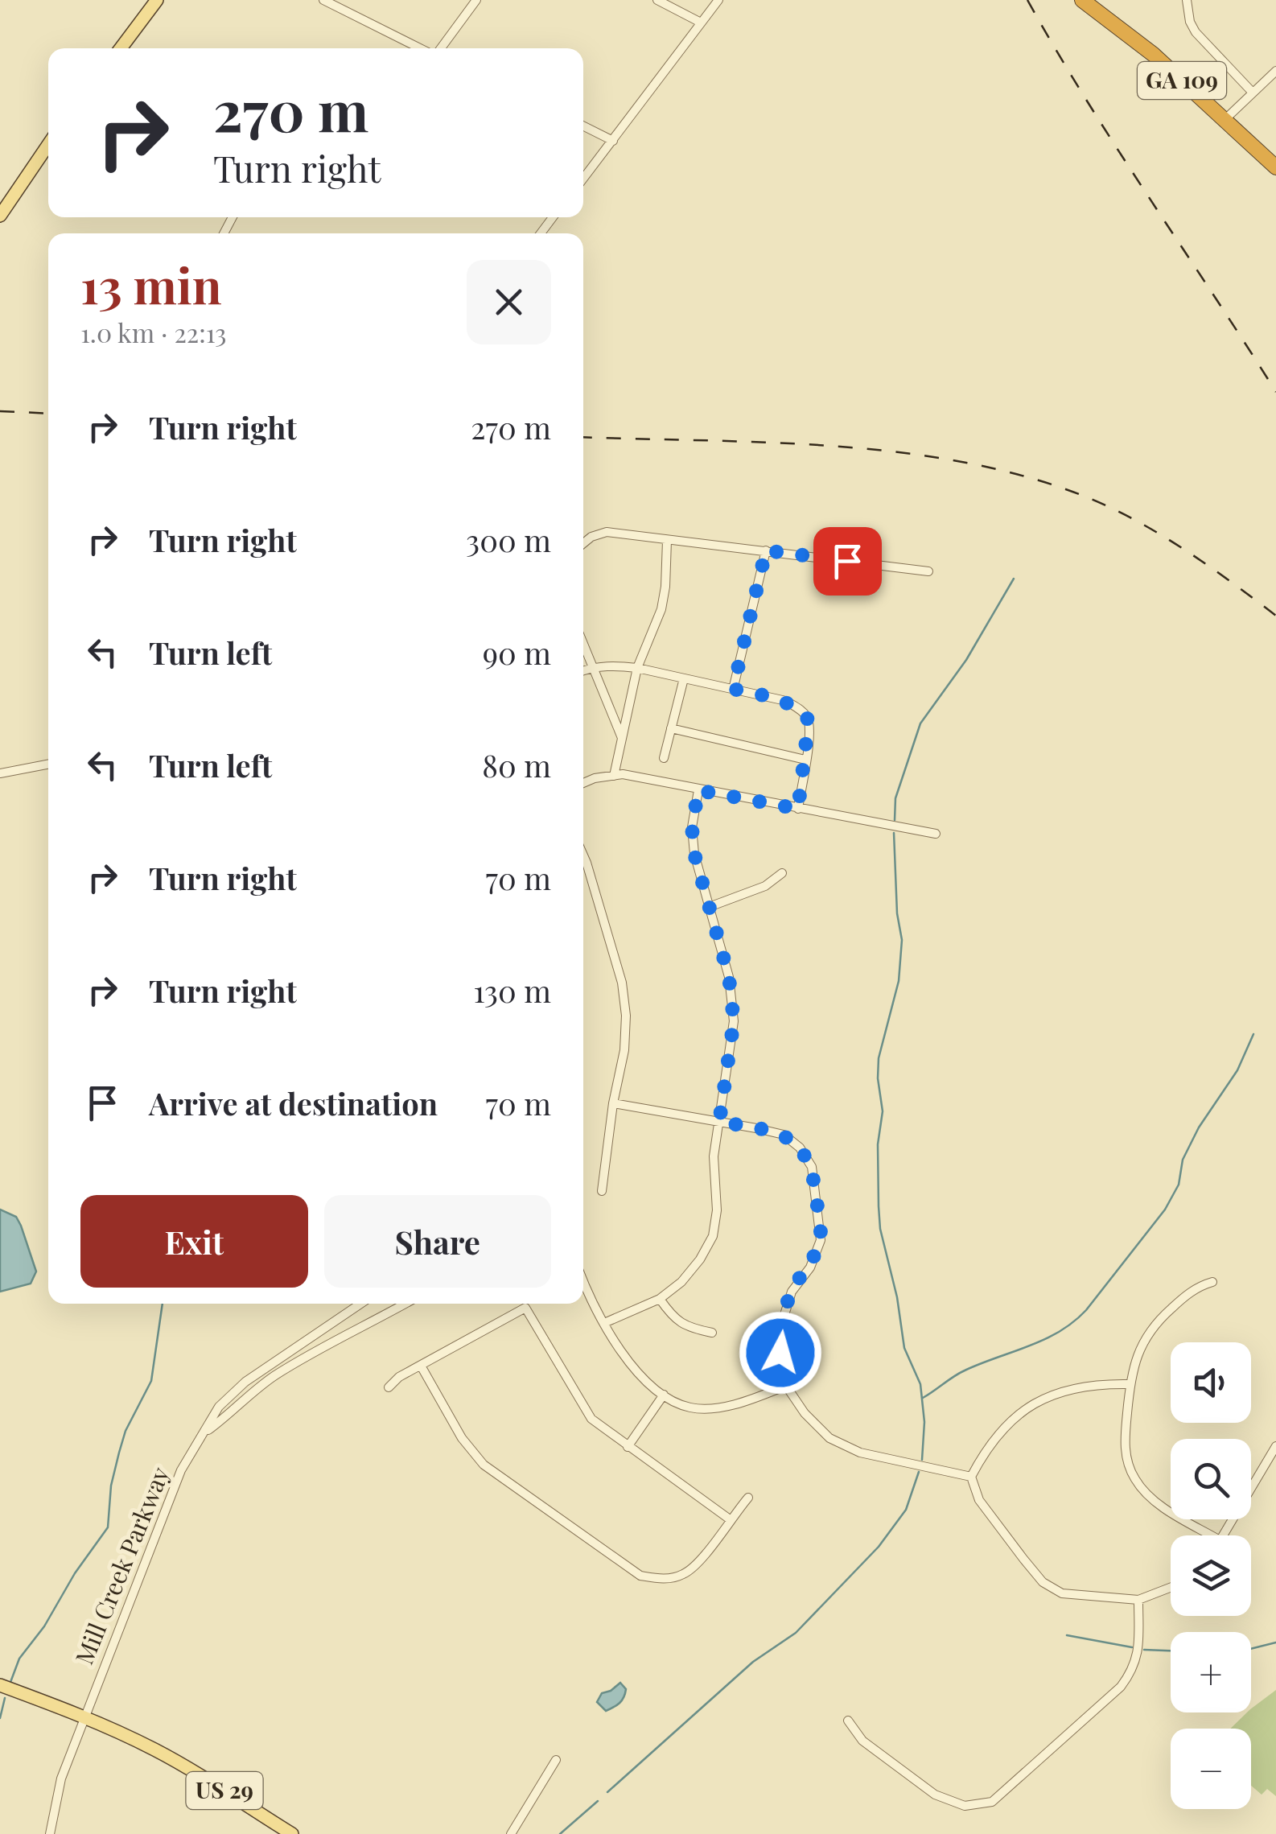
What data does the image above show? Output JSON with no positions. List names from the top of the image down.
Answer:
{
  "streets": {
    "highway": ["GA 109"],
    "main road": ["US 29"],
    "street": ["Mill Creek Parkway"]
  },
  "crossings": [
    ["Mill Creek Parkway", "US 29"]
  ],
  "page": {
    "turn": ["270 m", "Turn right"],
    "heading": ["13 min", "1.0 km · 22:13"],
    "list": [
      {
        "name": "Turn right",
        "value": "270 m"
      },
      {
        "name": "Turn right",
        "value": "300 m"
      },
      {
        "name": "Turn left",
        "value": "90 m"
      },
      {
        "name": "Turn left",
        "value": "80 m"
      },
      {
        "name": "Turn right",
        "value": "70 m"
      },
      {
        "name": "Turn right",
        "value": "130 m"
      },
      {
        "name": "Arrive at destination",
        "value": "70 m"
      }
    ],
    "buttons": ["Exit", "Share"],
    "map_buttons": ["+", "−"]
  }
}
